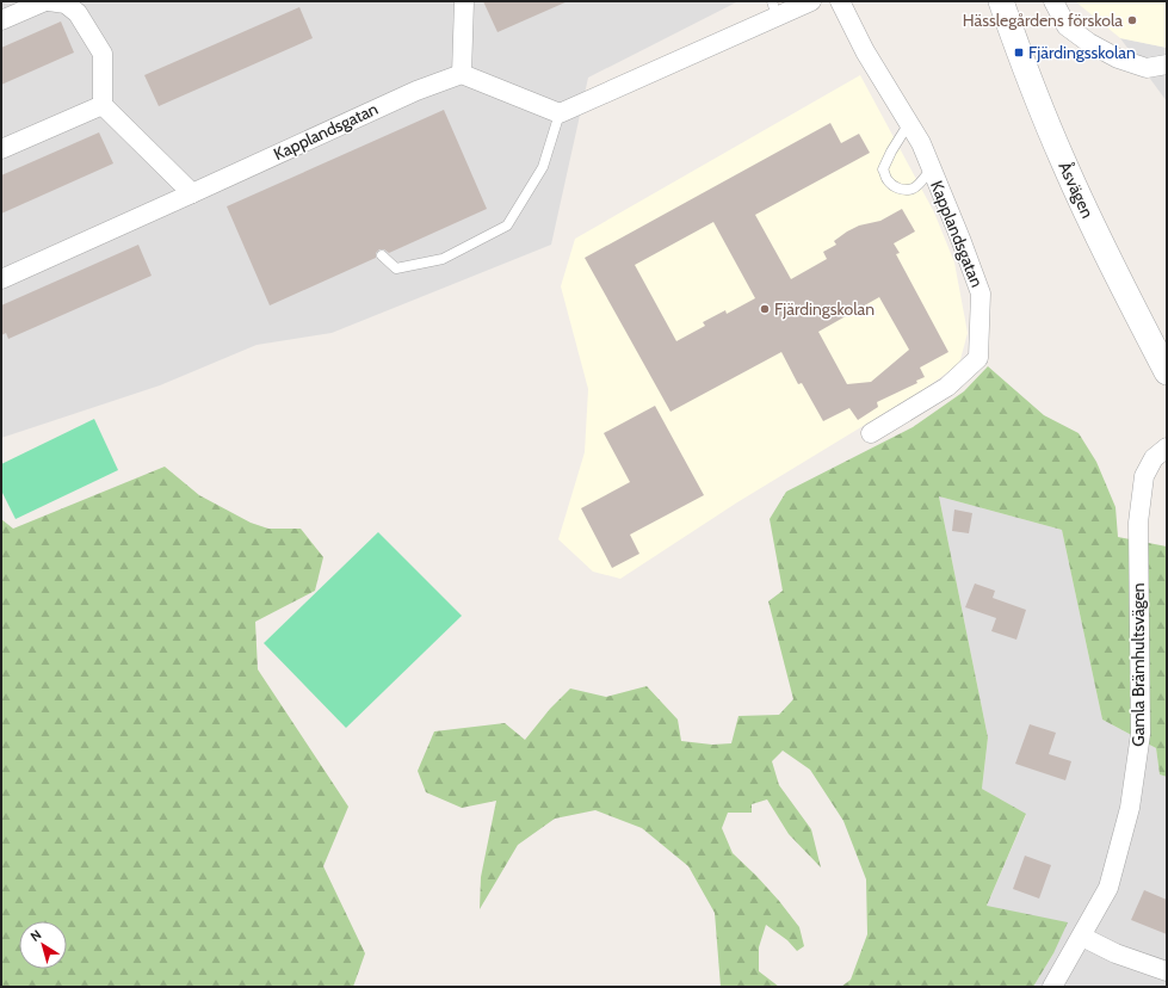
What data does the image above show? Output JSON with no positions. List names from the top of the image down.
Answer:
{
  "streets": {
    "street": ["Kapplandsgatan", "Åsvägen", "Gamla Brämhultsvägen"]
  },
  "places": {
    "other": ["Hässlegårdens förskola", "Fjärdingskolan"],
    "transit": ["Fjärdingsskolan"]
  },
  "north": "top left"
}
